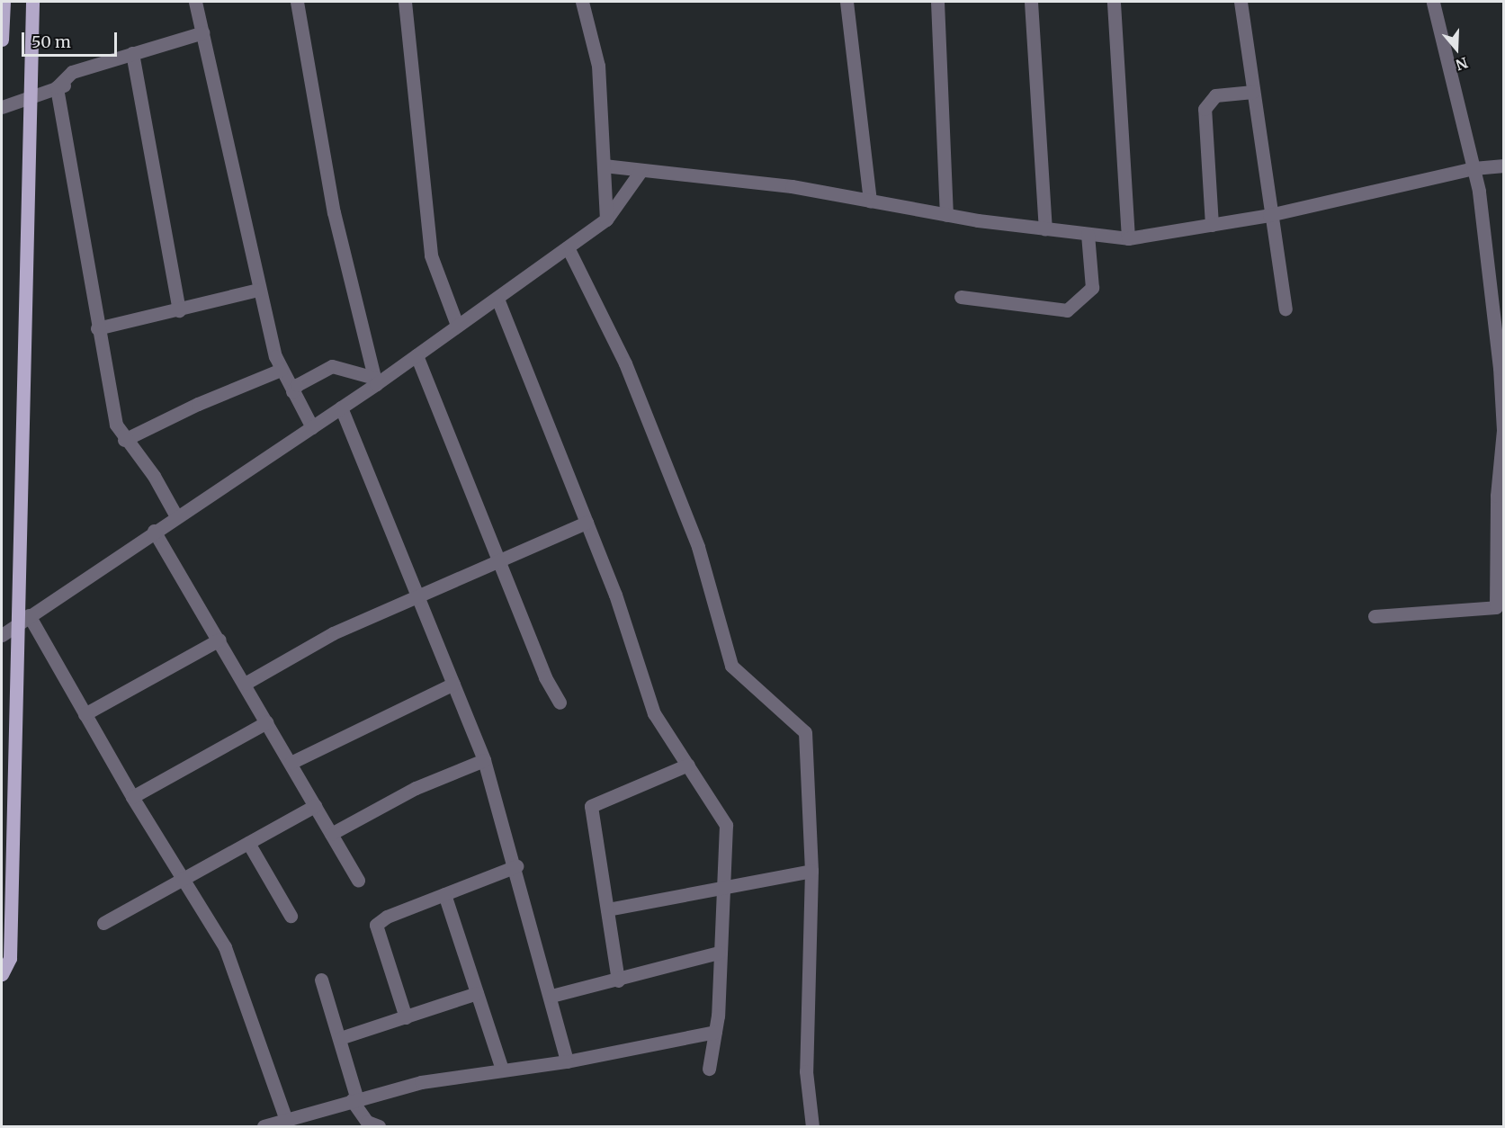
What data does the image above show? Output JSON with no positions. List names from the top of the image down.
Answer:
{
  "scale_bar": "50 m",
  "north": "bottom"
}
